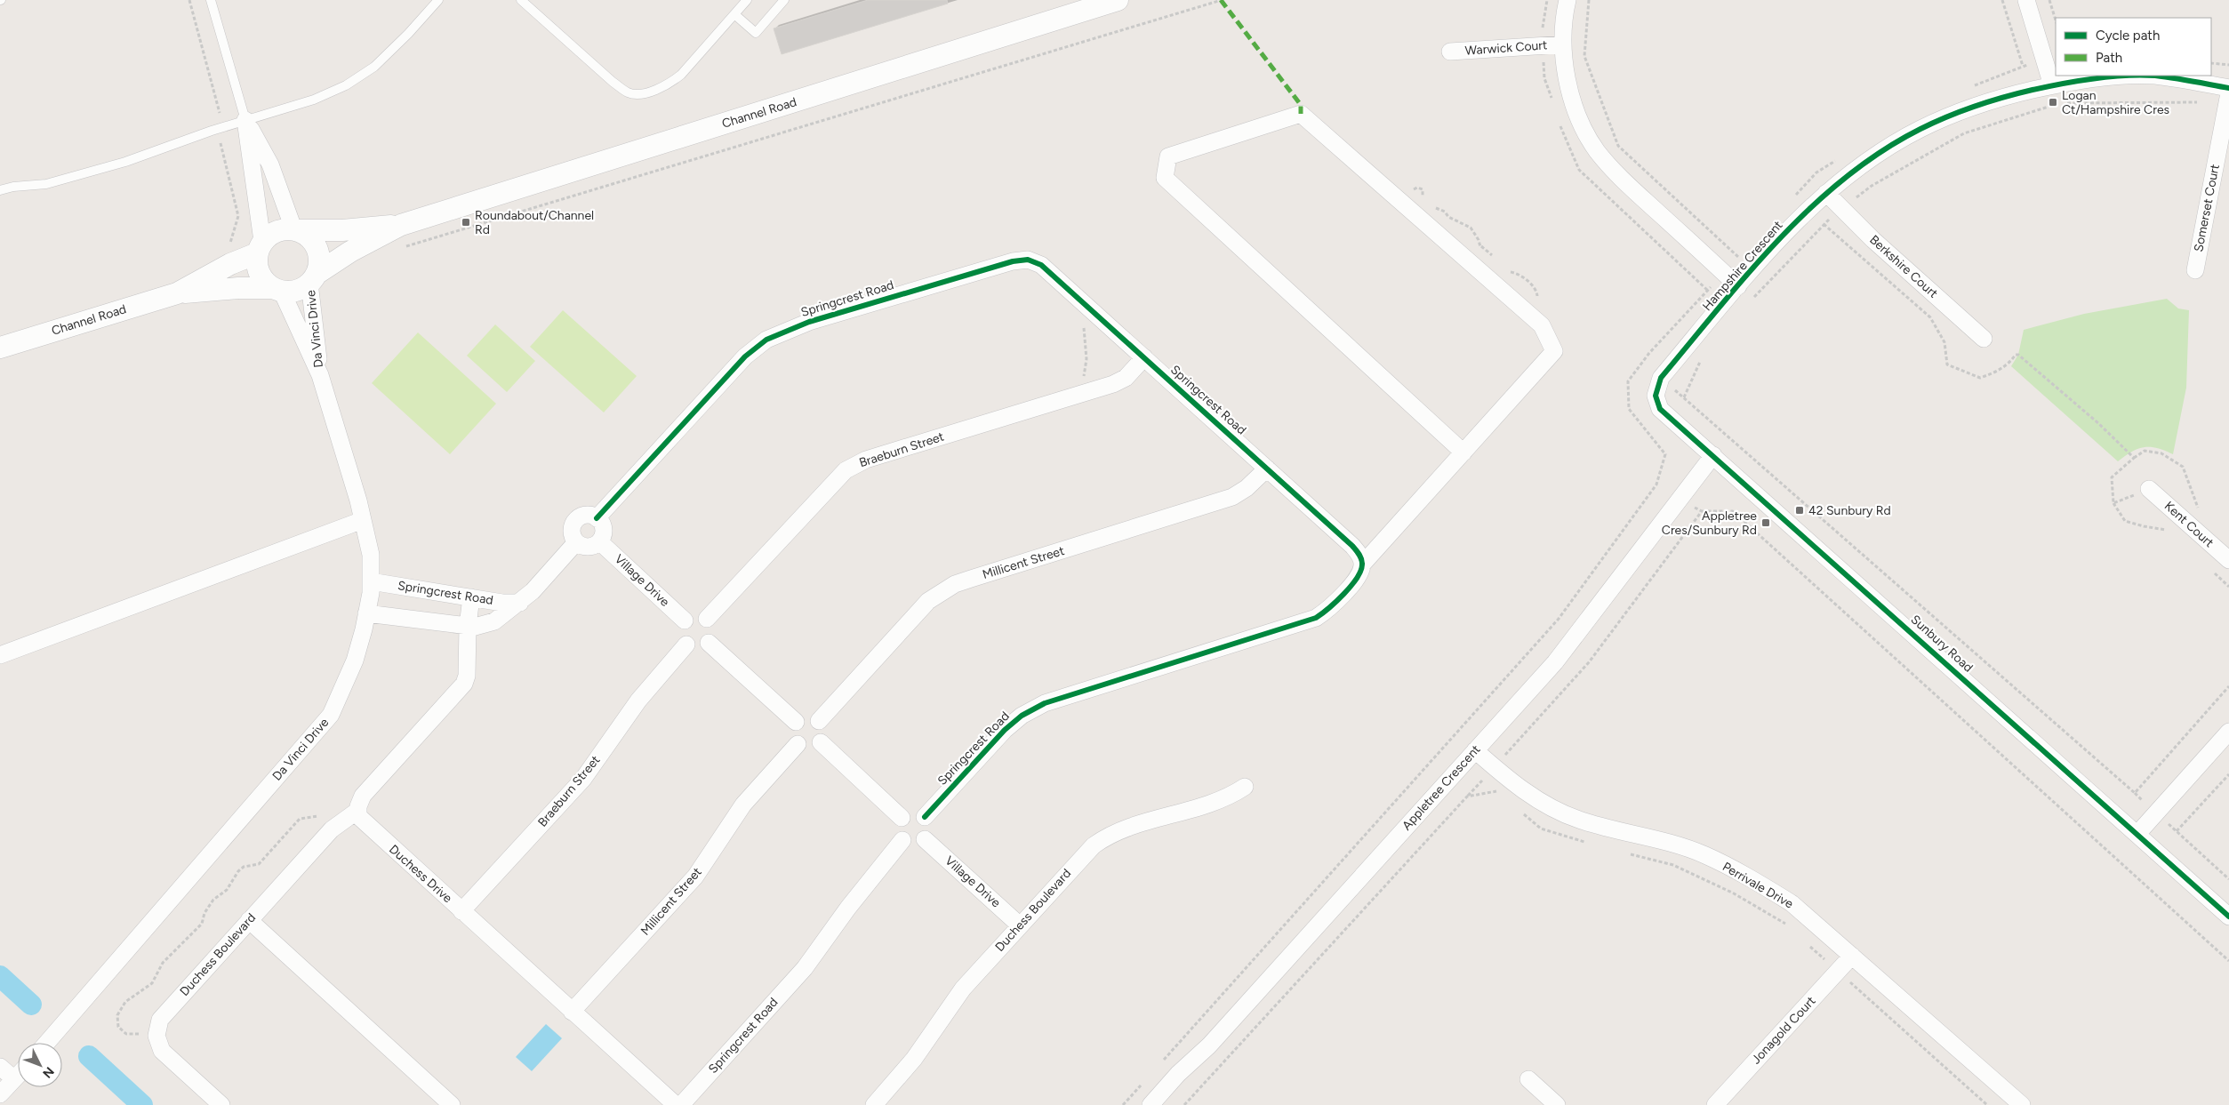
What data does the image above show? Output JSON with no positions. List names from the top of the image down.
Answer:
{
  "streets": {
    "street": [
      "Warwick Court",
      "Channel Road",
      "Somerset Court",
      "Hampshire Crescent",
      "Berkshire Court",
      "Springcrest Road",
      "Da Vinci Drive",
      "Braeburn Street",
      "Kent Court",
      "Millicent Street",
      "Village Drive",
      "Sunbury Road",
      "Appletree Crescent",
      "Duchess Drive",
      "Perrivale Drive",
      "Duchess Boulevard",
      "Jonagold Court"
    ]
  },
  "crossings": [
    ["Channel Road", "Da Vinci Drive"],
    ["Hampshire Crescent", "Berkshire Court"],
    ["Hampshire Crescent", "Sunbury Road"],
    ["Springcrest Road", "Da Vinci Drive"],
    ["Springcrest Road", "Braeburn Street"],
    ["Springcrest Road", "Millicent Street"],
    ["Springcrest Road", "Village Drive"],
    ["Braeburn Street", "Village Drive"],
    ["Braeburn Street", "Duchess Drive"],
    ["Millicent Street", "Duchess Drive"],
    ["Village Drive", "Duchess Boulevard"],
    ["Sunbury Road", "Appletree Crescent"],
    ["Appletree Crescent", "Perrivale Drive"],
    ["Duchess Drive", "Duchess Boulevard"],
    ["Perrivale Drive", "Jonagold Court"]
  ],
  "places": {
    "transit": [
      "Logan Ct/Hampshire Cres",
      "Roundabout/Channel Rd",
      "42 Sunbury Rd",
      "Appletree Cres/Sunbury Rd"
    ]
  },
  "legend": ["Cycle path", "Path"],
  "north": "bottom right"
}
